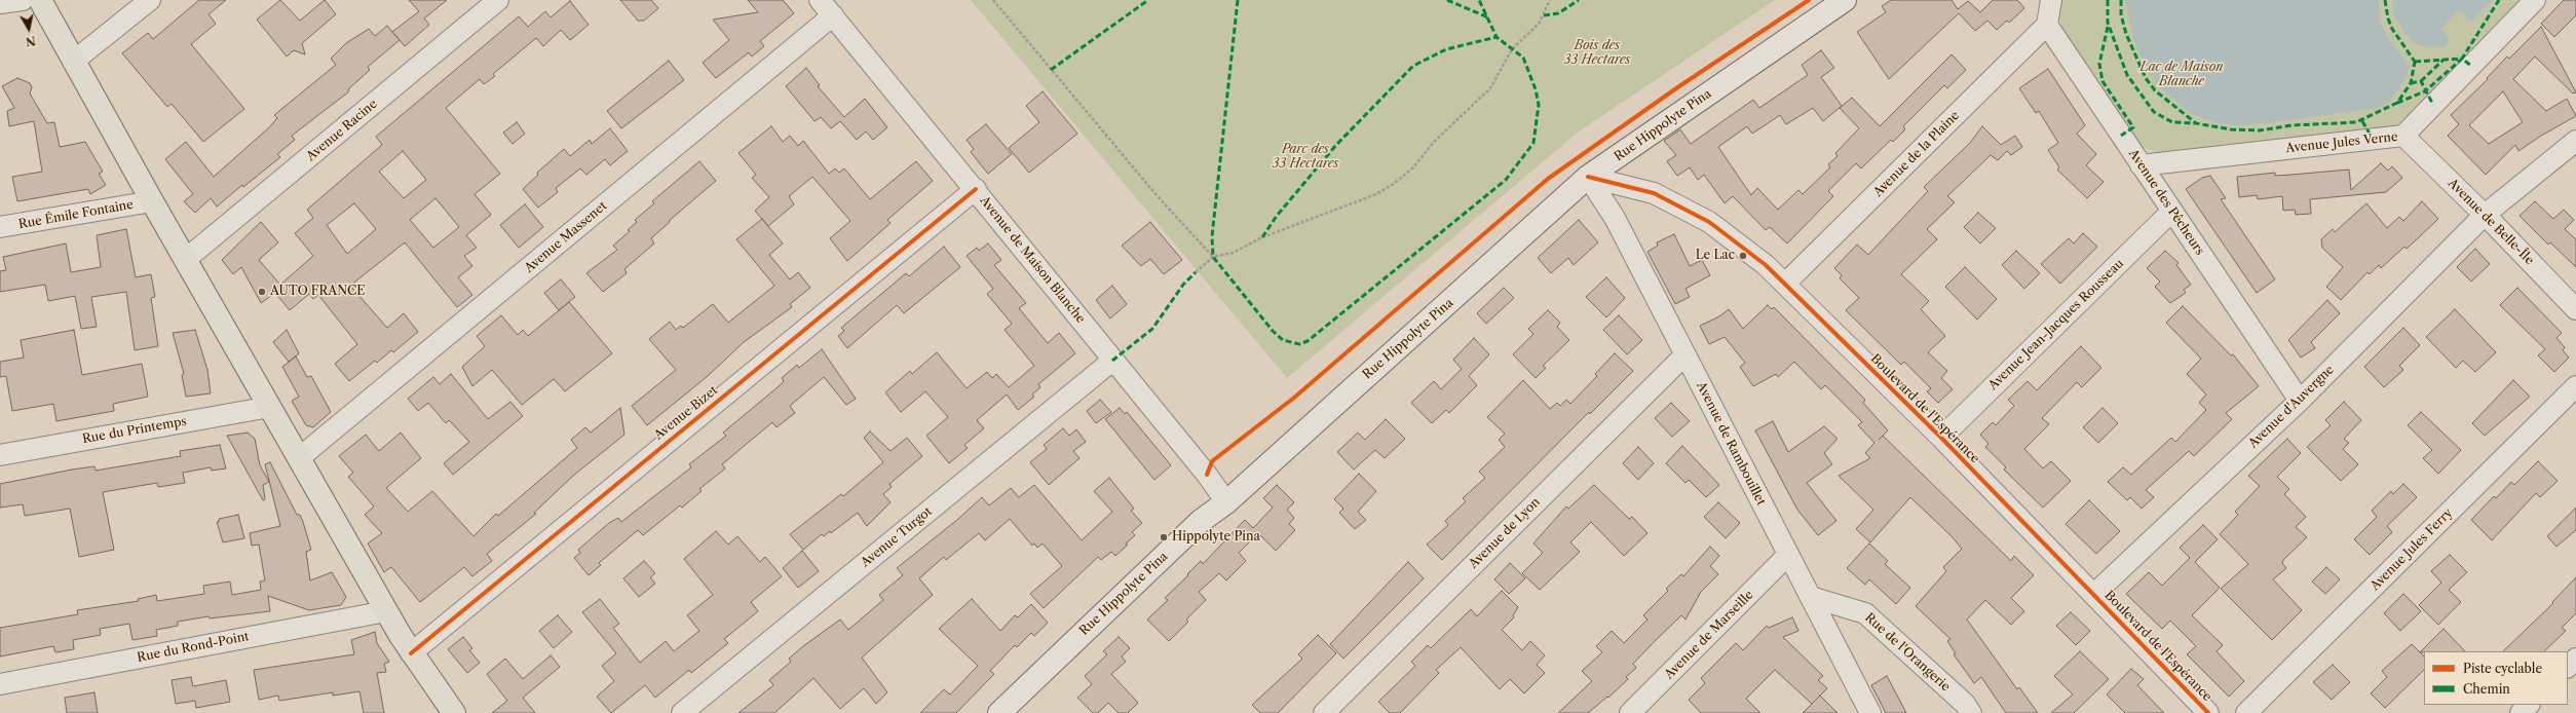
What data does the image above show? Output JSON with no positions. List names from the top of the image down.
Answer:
{
  "streets": {
    "main road": ["Rue Hippolyte Pina"],
    "street": [
      "Avenue Racine",
      "Avenue Jules Verne",
      "Avenue de la Plaine",
      "Avenue des Pêcheurs",
      "Rue Émile Fontaine",
      "Avenue de Belle-Île",
      "Avenue Massenet",
      "Avenue de Maison Blanche",
      "Avenue Jean-Jacques Rousseau",
      "Avenue d'Auvergne",
      "Boulevard de l'Espérance",
      "Avenue Bizet",
      "Rue du Printemps",
      "Avenue de Rambouillet",
      "Avenue de Lyon",
      "Avenue Turgot",
      "Avenue Jules Ferry",
      "Avenue de Marseille",
      "Rue du Rond-Point",
      "Rue de l'Orangerie"
    ]
  },
  "crossings": [
    ["Rue Hippolyte Pina", "Avenue de Maison Blanche"],
    ["Rue Hippolyte Pina", "Boulevard de l'Espérance"],
    ["Rue Hippolyte Pina", "Avenue de Rambouillet"],
    ["Avenue Jules Verne", "Avenue des Pêcheurs"],
    ["Avenue Jules Verne", "Avenue de Belle-Île"],
    ["Avenue de la Plaine", "Avenue des Pêcheurs"],
    ["Avenue de la Plaine", "Boulevard de l'Espérance"],
    ["Avenue des Pêcheurs", "Avenue Jean-Jacques Rousseau"],
    ["Avenue des Pêcheurs", "Avenue d'Auvergne"],
    ["Avenue de Belle-Île", "Avenue d'Auvergne"],
    ["Avenue Massenet", "Avenue de Maison Blanche"],
    ["Avenue de Maison Blanche", "Avenue Bizet"],
    ["Avenue de Maison Blanche", "Avenue Turgot"],
    ["Avenue Jean-Jacques Rousseau", "Boulevard de l'Espérance"],
    ["Avenue d'Auvergne", "Boulevard de l'Espérance"],
    ["Boulevard de l'Espérance", "Avenue de Rambouillet"],
    ["Avenue de Rambouillet", "Avenue de Lyon"],
    ["Avenue de Rambouillet", "Avenue de Marseille"],
    ["Avenue de Rambouillet", "Rue de l'Orangerie"]
  ],
  "parks": ["Bois des 33 Hectares", "Lac de Maison Blanche", "Parc des 33 Hectares"],
  "places": ["Le Lac", "AUTO FRANCE", "Hippolyte Pina"],
  "legend": ["Piste cyclable", "Chemin"],
  "north": "bottom"
}
